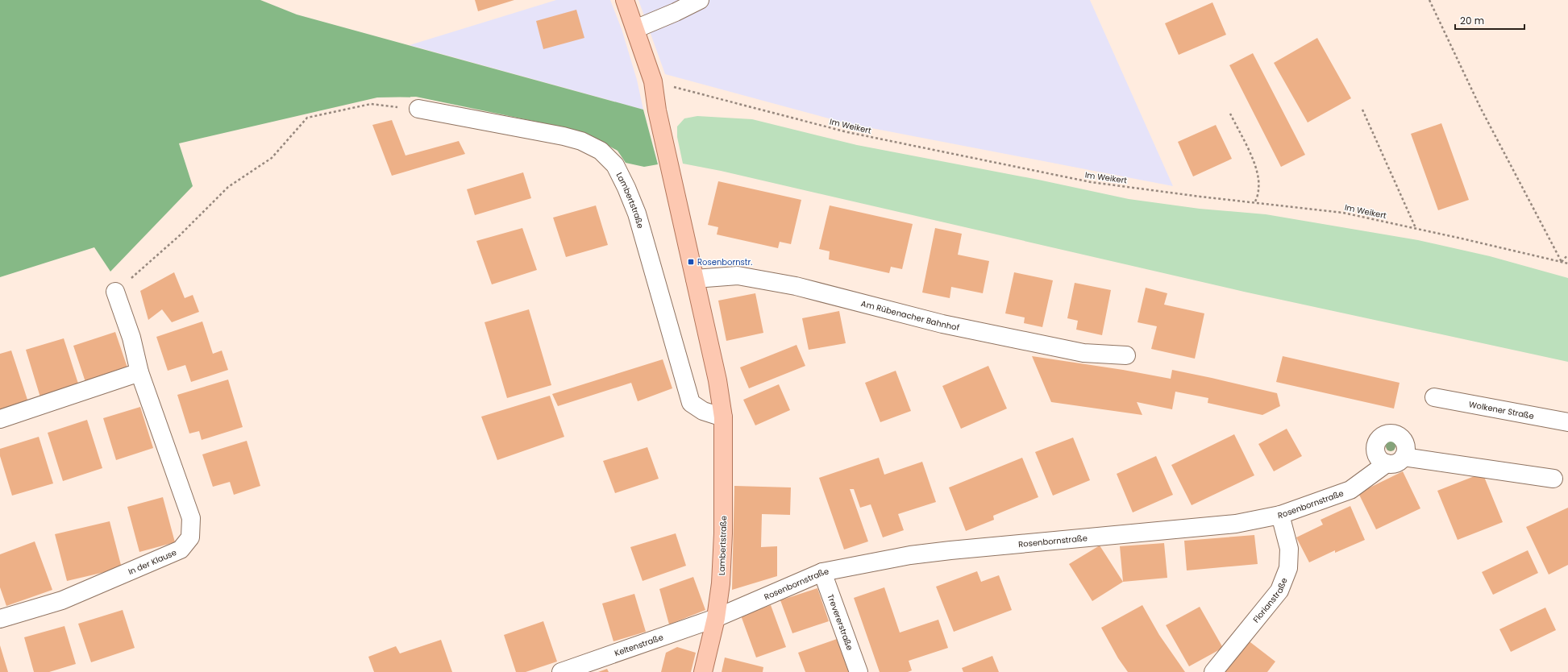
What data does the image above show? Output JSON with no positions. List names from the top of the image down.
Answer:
{
  "streets": {
    "main road": ["Lambertstraße"],
    "street": [
      "Am Rübenacher Bahnhof",
      "Wolkener Straße",
      "Rosenbornstraße",
      "In der Klause",
      "Florianstraße",
      "Trevererstraße",
      "Keltenstraße"
    ],
    "path": ["Im Weikert"]
  },
  "crossings": [
    ["Im Weikert", "Lambertstraße"],
    ["Lambertstraße", "Am Rübenacher Bahnhof"],
    ["Lambertstraße", "Rosenbornstraße"],
    ["Lambertstraße", "Keltenstraße"],
    ["Rosenbornstraße", "Florianstraße"],
    ["Rosenbornstraße", "Trevererstraße"],
    ["Rosenbornstraße", "Keltenstraße"]
  ],
  "places": {
    "transit": ["Rosenbornstr."]
  },
  "scale_bar": "20 m"
}
